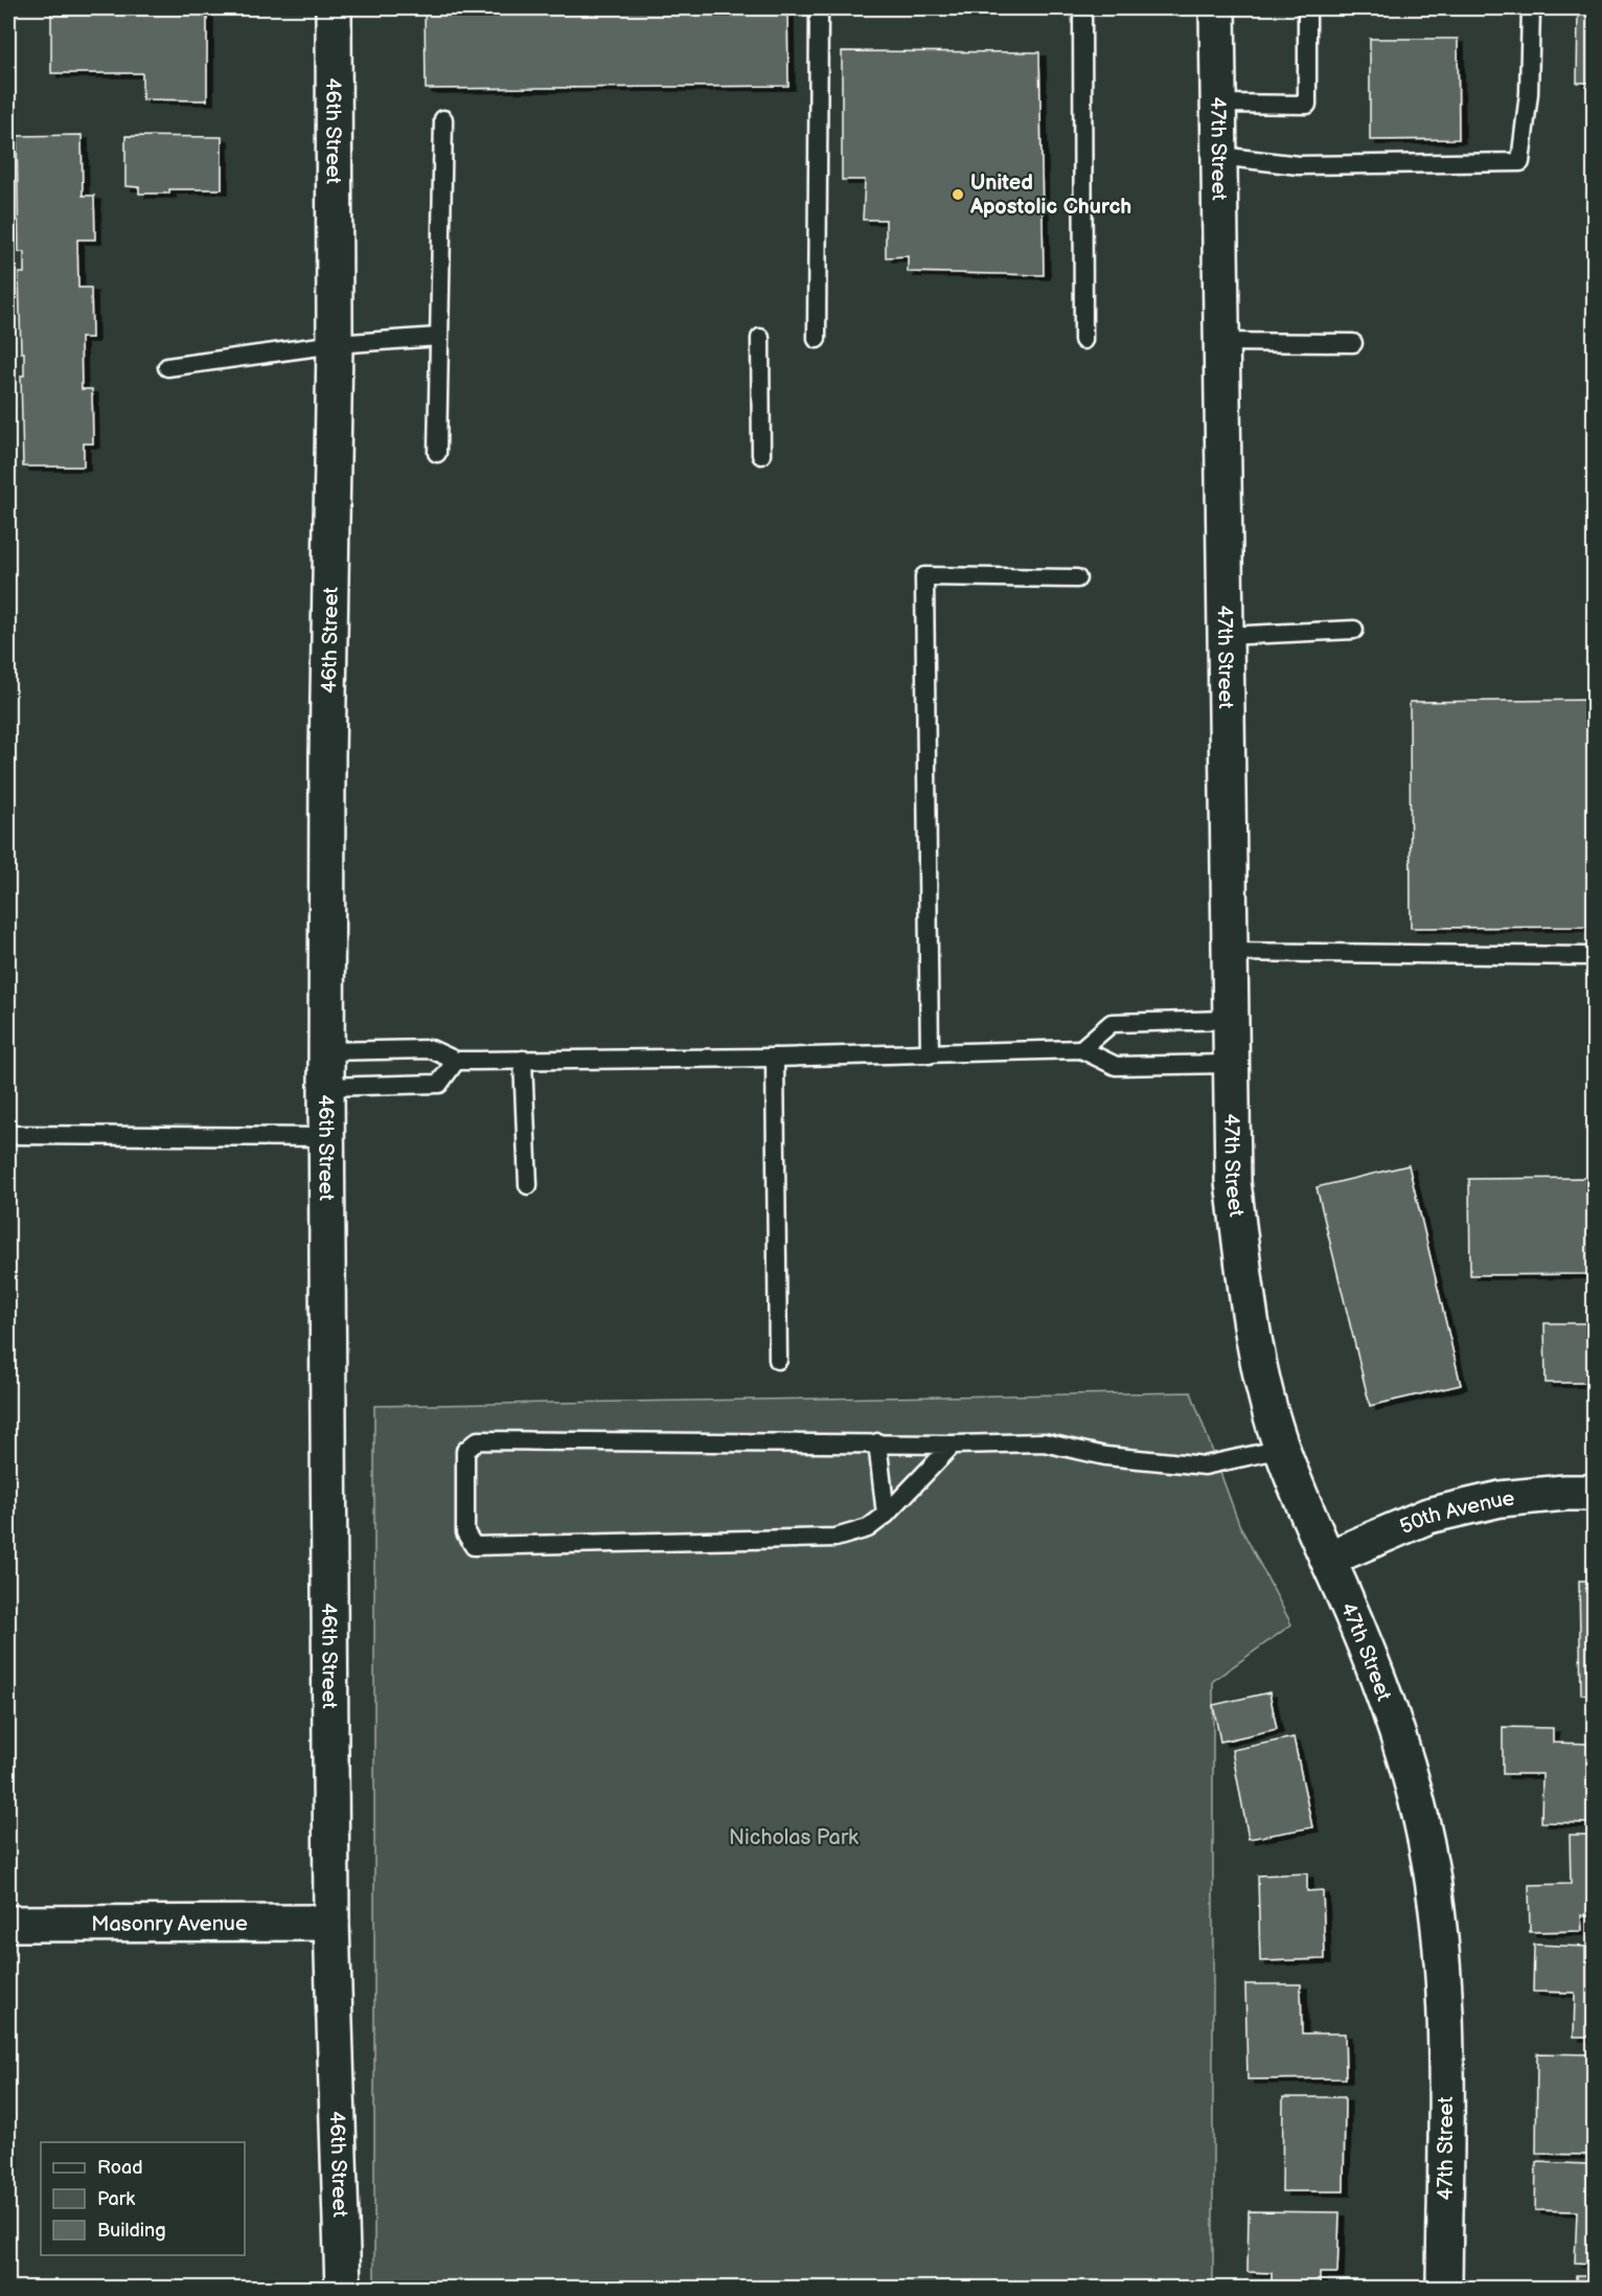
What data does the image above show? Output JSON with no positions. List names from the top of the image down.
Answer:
{
  "streets": {
    "street": [
      "46th Street",
      "47th Street",
      "50th Avenue",
      "Masonry Avenue"
    ]
  },
  "crossings": [
    ["46th Street", "Masonry Avenue"],
    ["47th Street", "50th Avenue"]
  ],
  "parks": ["Nicholas Park"],
  "places": ["United Apostolic Church"],
  "legend": ["Road", "Park", "Building"]
}
